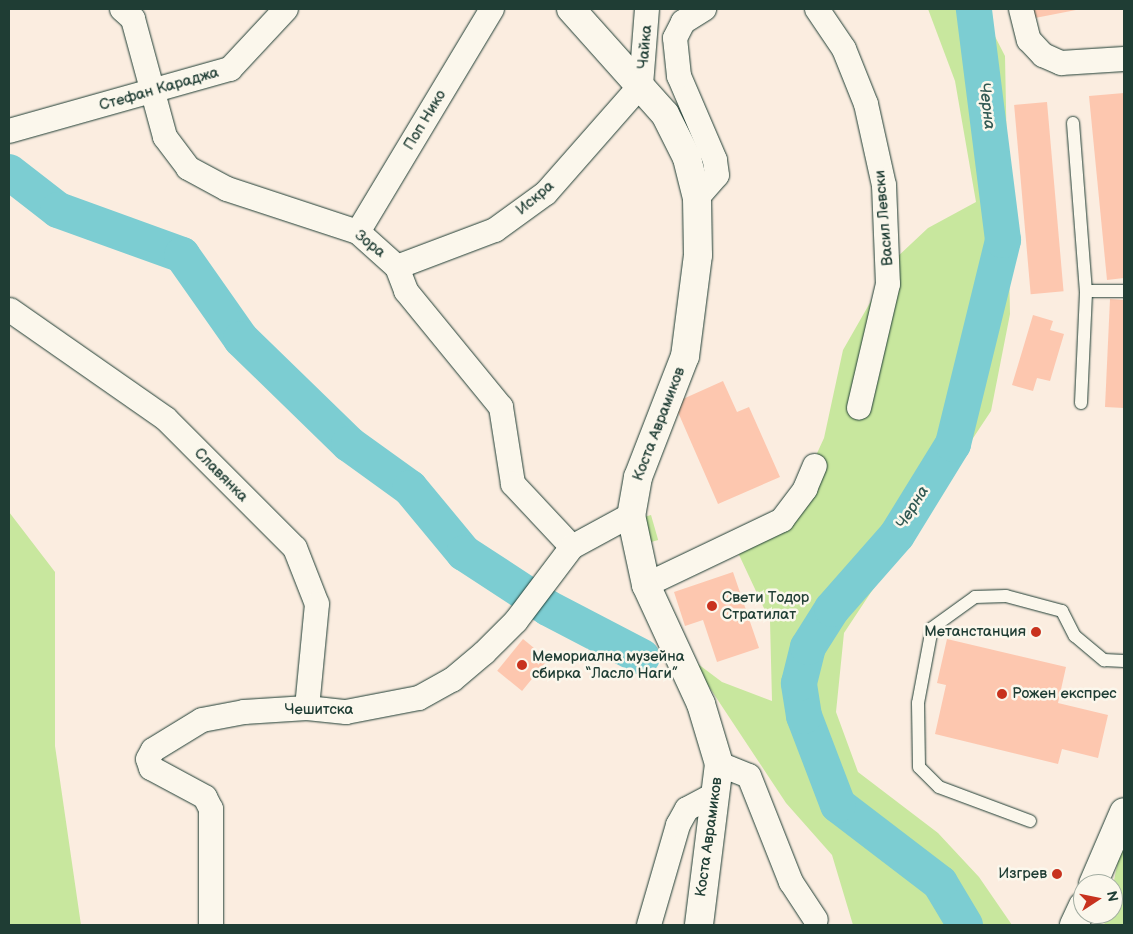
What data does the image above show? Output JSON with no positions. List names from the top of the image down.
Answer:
{
  "streets": {
    "street": [
      "Чайка",
      "Стефан Караджа",
      "Поп Нико",
      "Искра",
      "Васил Левски",
      "Зора",
      "Коста Аврамиков",
      "Славянка",
      "Чешитска"
    ]
  },
  "crossings": [
    ["Чайка", "Искра"],
    ["Чайка", "Коста Аврамиков"],
    ["Стефан Караджа", "Зора"],
    ["Поп Нико", "Зора"],
    ["Искра", "Зора"],
    ["Искра", "Коста Аврамиков"],
    ["Зора", "Чешитска"],
    ["Коста Аврамиков", "Чешитска"],
    ["Славянка", "Чешитска"]
  ],
  "water": ["Черна"],
  "places": [
    "Свети Тодор Стратилат",
    "Метанстанция",
    "Мемориална музейна сбирка “Ласло Наги”",
    "Рожен експрес",
    "Изгрев"
  ],
  "north": "right"
}
